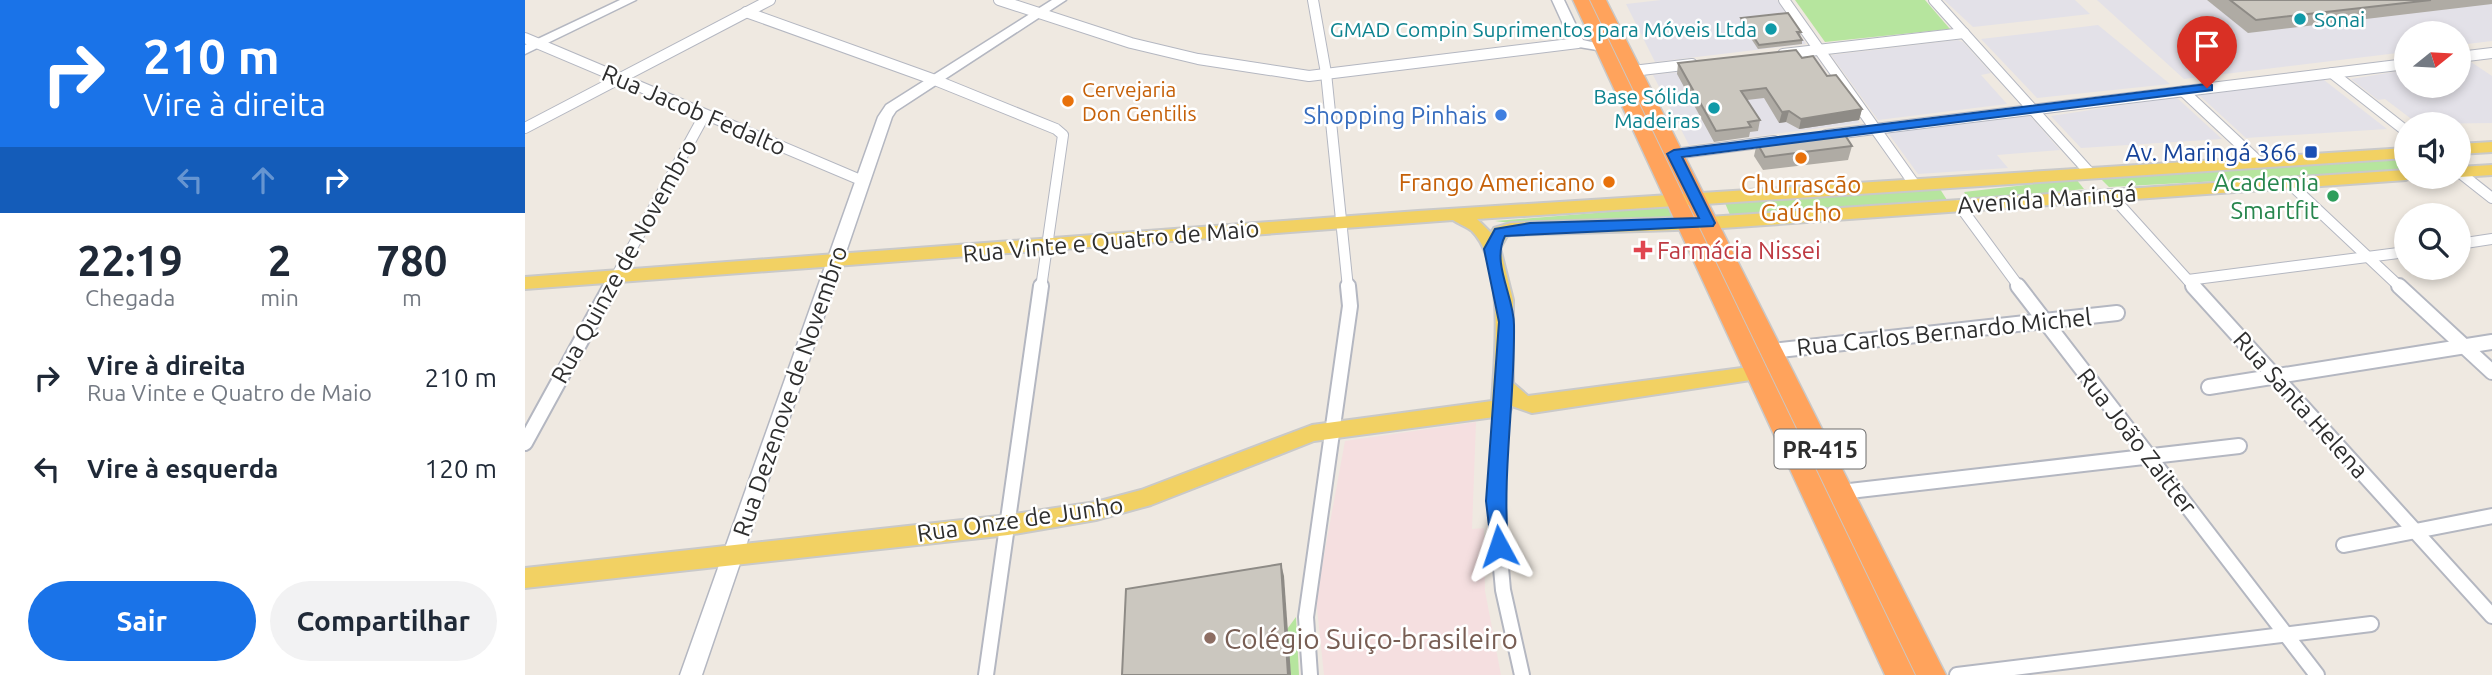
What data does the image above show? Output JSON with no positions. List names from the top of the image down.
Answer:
{
  "streets": {
    "highway": ["PR-415"],
    "main road": ["Avenida Maringá", "Rua Vinte e Quatro de Maio", "Rua Onze de Junho"],
    "street": [
      "Rua Jacob Fedalto",
      "Rua Quinze de Novembro",
      "Rua Carlos Bernardo Michel",
      "Rua Dezenove de Novembro",
      "Rua Santa Helena",
      "Rua João Zaitter"
    ]
  },
  "crossings": [
    ["Rua Jacob Fedalto", "Rua Quinze de Novembro"],
    ["Rua Jacob Fedalto", "Rua Dezenove de Novembro"],
    ["Avenida Maringá", "Rua Vinte e Quatro de Maio"],
    ["Avenida Maringá", "Rua Santa Helena"],
    ["Avenida Maringá", "Rua João Zaitter"],
    ["Avenida Maringá", "PR-415"],
    ["Rua Vinte e Quatro de Maio", "Rua Quinze de Novembro"],
    ["Rua Vinte e Quatro de Maio", "Rua Dezenove de Novembro"],
    ["Rua Vinte e Quatro de Maio", "PR-415"],
    ["Rua Carlos Bernardo Michel", "Rua João Zaitter"],
    ["Rua Carlos Bernardo Michel", "PR-415"],
    ["Rua Dezenove de Novembro", "Rua Onze de Junho"]
  ],
  "places": {
    "other": [
      "Sonai",
      "GMAD Compin Suprimentos para Móveis Ltda",
      "Cervejaria Don Gentilis",
      "Base Sólida Madeiras",
      "Shopping Pinhais",
      "Churrascão Gaúcho",
      "Frango Americano",
      "Academia Smartfit",
      "Colégio Suiço-brasileiro"
    ],
    "transit": ["Av. Maringá 366"],
    "health": ["Farmácia Nissei"]
  },
  "north": "right",
  "page": {
    "turn": ["210 m", "Vire à direita"],
    "eta": [
      "22:19",
      "Chegada",
      "2",
      "min",
      "780",
      "m"
    ],
    "list": [
      {
        "name": "Vire à direita",
        "note": "Rua Vinte e Quatro de Maio",
        "value": "210 m"
      },
      {
        "name": "Vire à esquerda",
        "value": "120 m"
      }
    ],
    "buttons": ["Sair", "Compartilhar"]
  }
}
